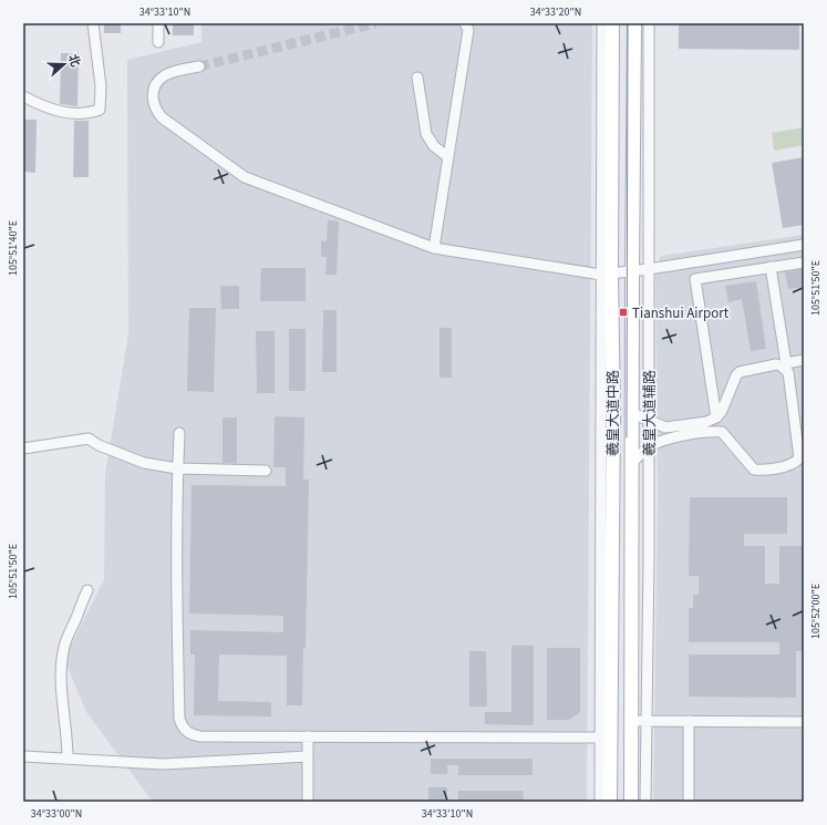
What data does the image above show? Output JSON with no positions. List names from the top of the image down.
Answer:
{
  "streets": {
    "main road": ["羲皇大道中路"],
    "street": ["羲皇大道辅路"]
  },
  "places": {
    "transit": ["Tianshui Airport"]
  },
  "north": "right",
  "coordinates": [
    "34°33'10\"N",
    "34°33'20\"N",
    "105°51'40\"E",
    "105°51'50\"E",
    "105°52'00\"E",
    "34°33'00\"N"
  ]
}
